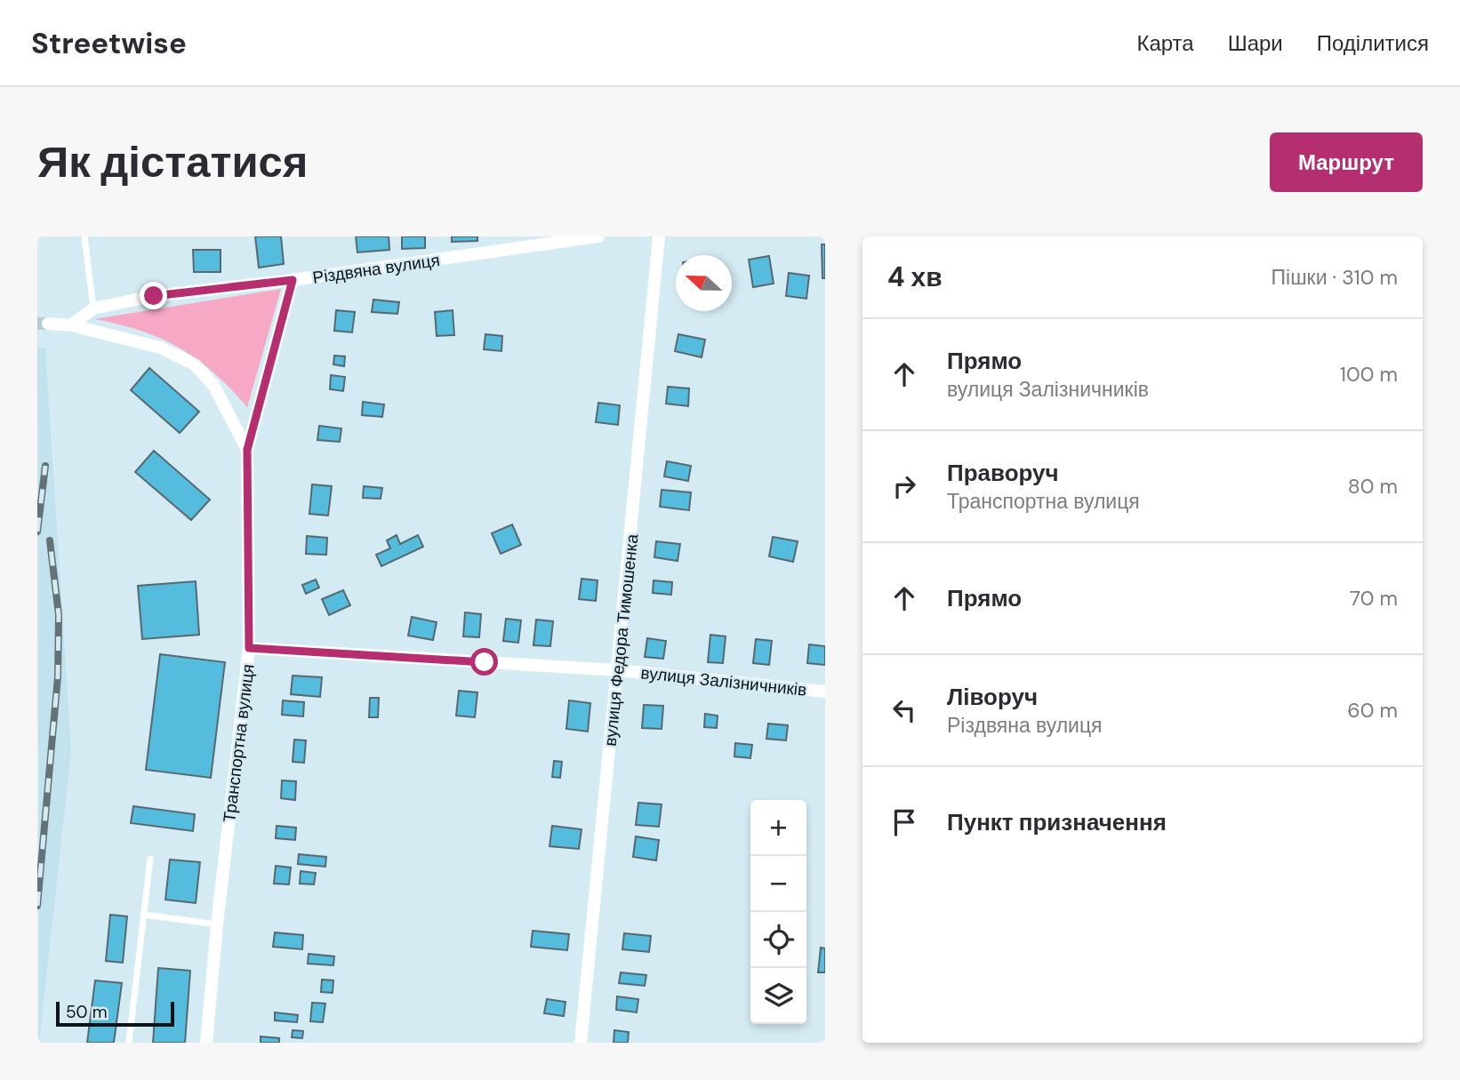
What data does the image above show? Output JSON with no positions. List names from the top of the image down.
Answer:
{
  "streets": {
    "street": [
      "Різдвяна вулиця",
      "вулиця Федора Тимошенка",
      "вулиця Залізничників",
      "Транспортна вулиця"
    ]
  },
  "crossings": [
    ["Різдвяна вулиця", "Транспортна вулиця"],
    ["вулиця Федора Тимошенка", "вулиця Залізничників"],
    ["вулиця Залізничників", "Транспортна вулиця"]
  ],
  "scale_bar": "50 m",
  "north": "left",
  "page": {
    "header": "Streetwise",
    "nav": ["Карта", "Шари", "Поділитися"],
    "buttons": "Маршрут",
    "title": "Як дістатися",
    "heading": ["4 хв", "Пішки · 310 m"],
    "list": [
      ["Прямо", "вулиця Залізничників", "100 m"],
      ["Праворуч", "Транспортна вулиця", "80 m"],
      ["Прямо", "70 m"],
      ["Ліворуч", "Різдвяна вулиця", "60 m"],
      "Пункт призначення"
    ],
    "map_buttons": ["+", "−"],
    "scale": "50 m"
  }
}
